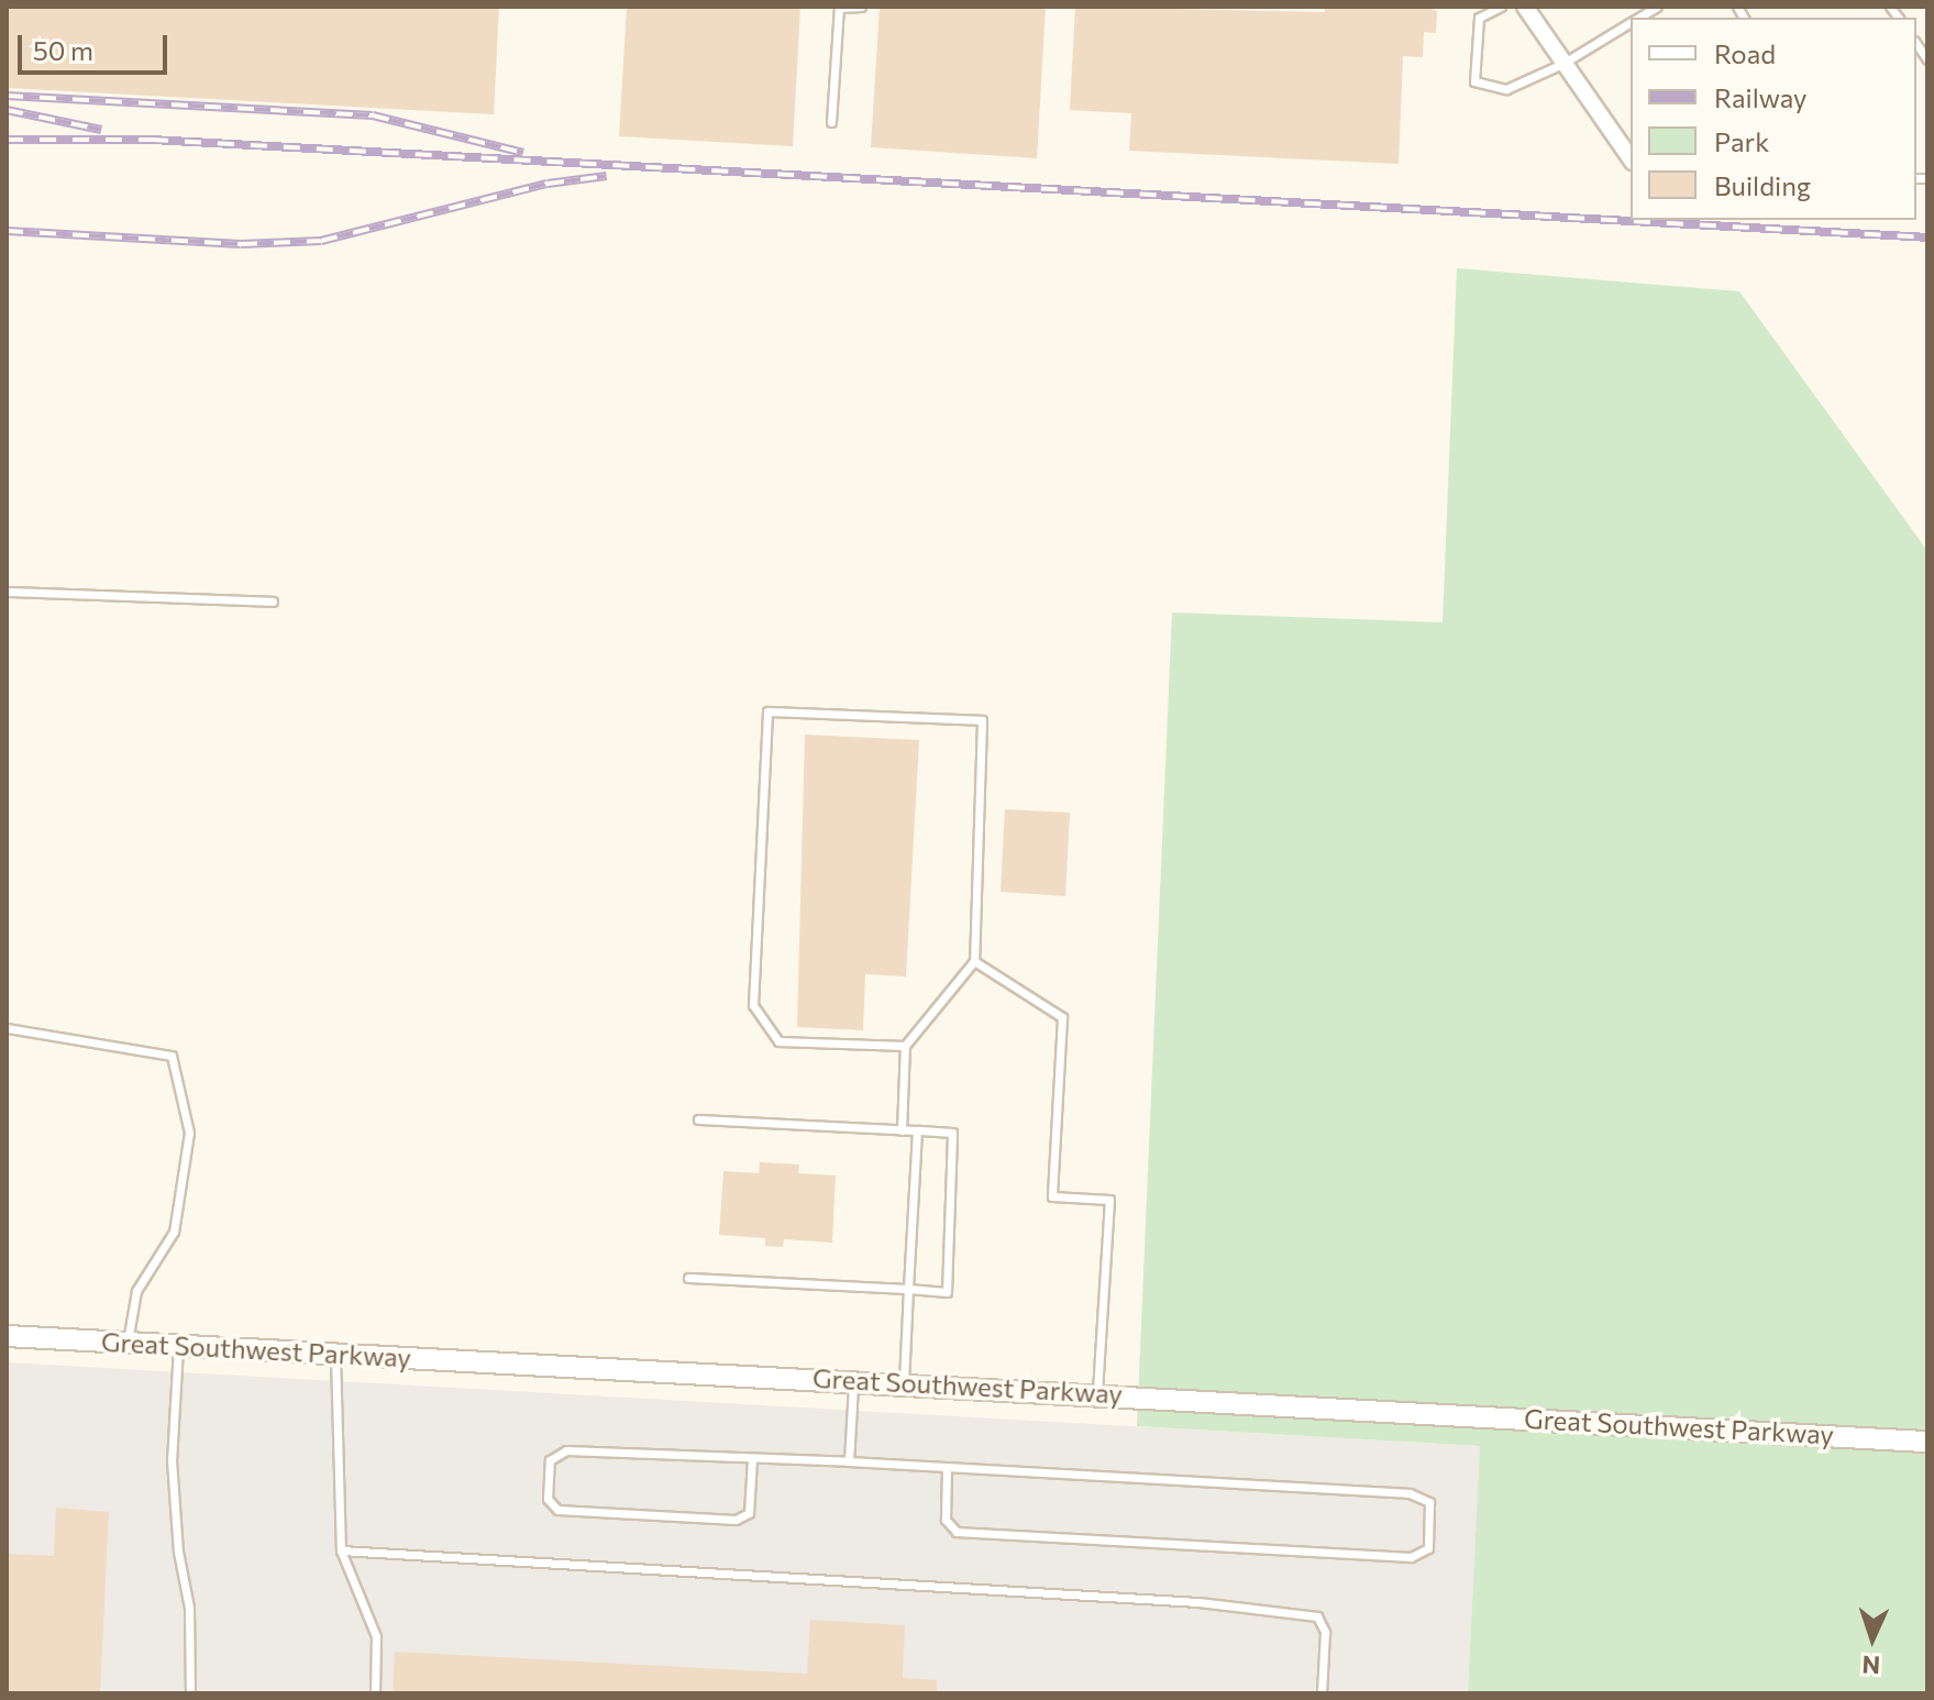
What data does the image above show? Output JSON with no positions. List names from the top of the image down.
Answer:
{
  "streets": {
    "street": ["Great Southwest Parkway"]
  },
  "legend": [
    "Road",
    "Railway",
    "Park",
    "Building"
  ],
  "scale_bar": "50 m",
  "north": "bottom"
}
